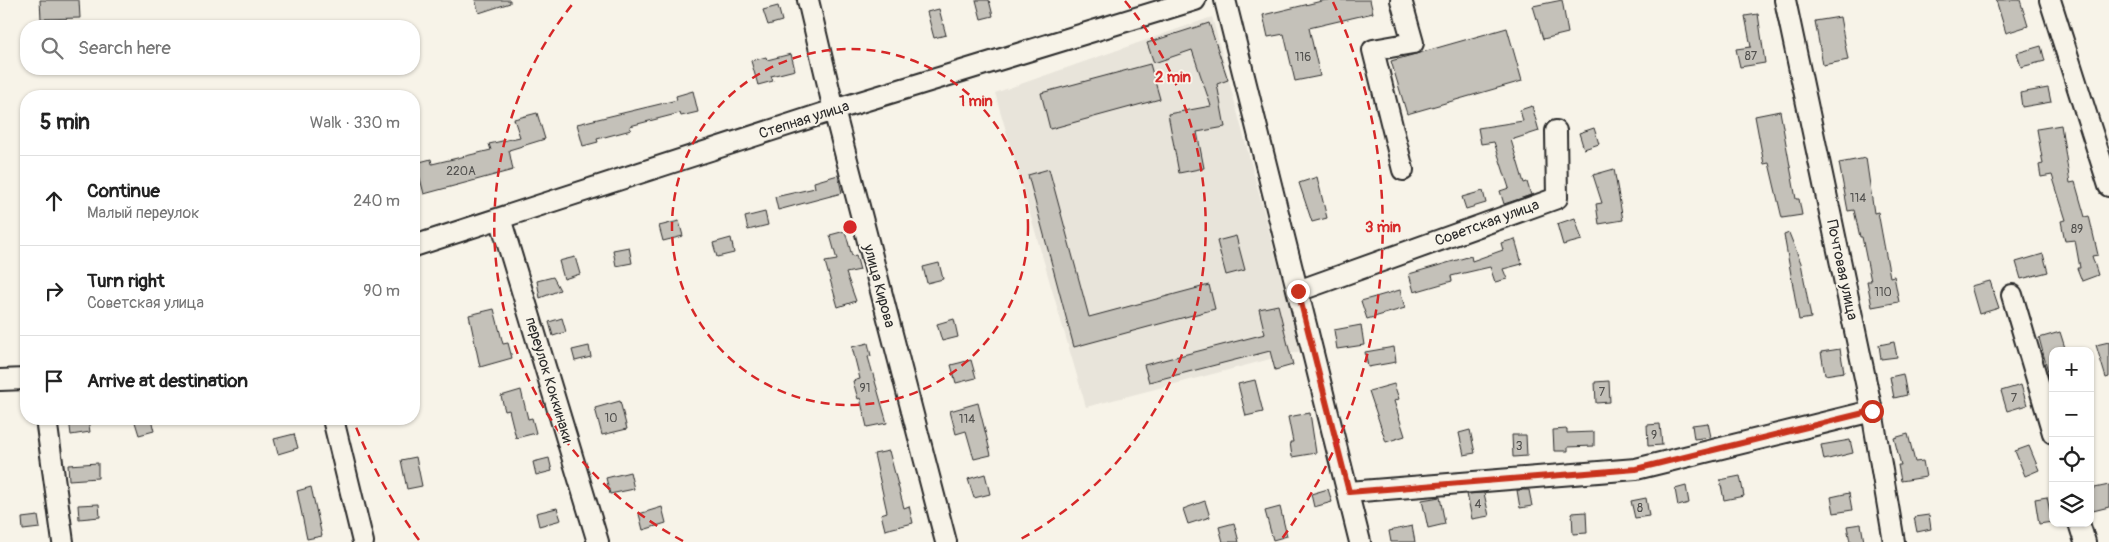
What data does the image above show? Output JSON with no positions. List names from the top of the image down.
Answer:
{
  "streets": {
    "street": [
      "Степная улица",
      "Советская улица",
      "Почтовая улица",
      "улица Кирова",
      "переулок Коккинаки"
    ]
  },
  "crossings": [
    ["Степная улица", "улица Кирова"],
    ["Степная улица", "переулок Коккинаки"]
  ],
  "house_numbers": [
    "87",
    "116",
    "220А",
    "114",
    "89",
    "110",
    "91",
    "7",
    "7",
    "10",
    "114",
    "9",
    "3",
    "4",
    "8"
  ],
  "page": {
    "search": "Search here",
    "heading": ["5 min", "Walk · 330 m"],
    "list": [
      ["Continue", "Малый переулок", "240 m"],
      ["Turn right", "Советская улица", "90 m"],
      "Arrive at destination"
    ],
    "map_buttons": ["+", "−"]
  },
  "rings": ["2 min", "1 min", "3 min"]
}
